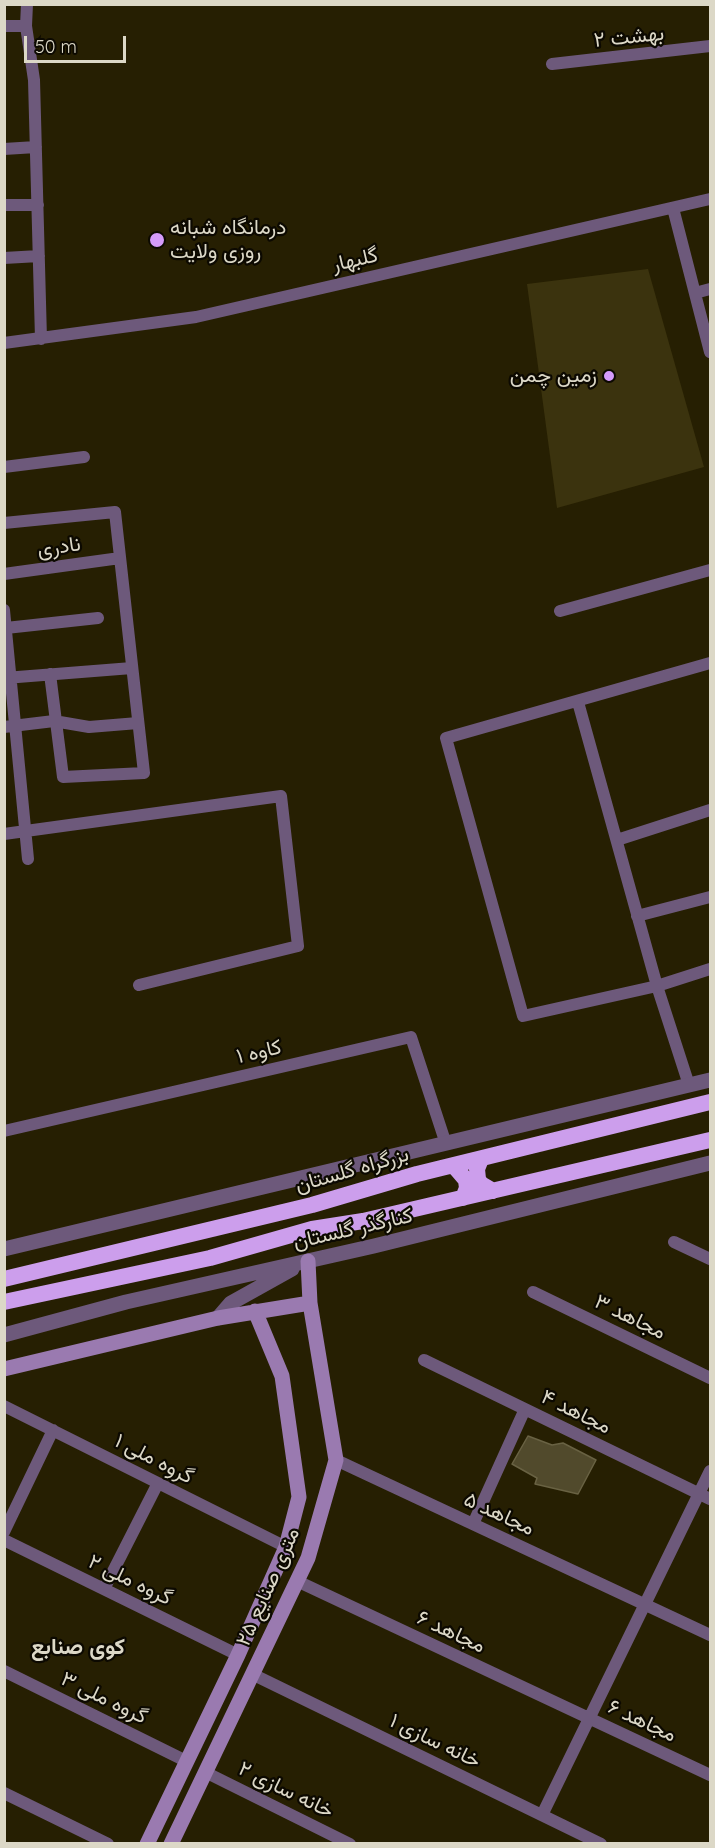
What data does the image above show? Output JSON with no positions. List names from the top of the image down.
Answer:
{
  "streets": {
    "highway": ["بزرگراه گلستان"],
    "main road": ["۲۵ متری صنایع"],
    "street": [
      "بهشت ۲",
      "گلبهار",
      "نادری",
      "کاوه ۱",
      "کنارگذر گلستان",
      "مجاهد ۳",
      "مجاهد ۴",
      "گروه ملی ۱",
      "۵ مجاهد",
      "گروه ملی ۲",
      "۶ مجاهد",
      "گروه ملی ۳",
      "مجاهد ۶",
      "خانه سازی ۱",
      "خانه سازی ۲"
    ]
  },
  "crossings": [
    ["کنارگذر گلستان", "۲۵ متری صنایع"],
    ["گروه ملی ۱", "۲۵ متری صنایع"],
    ["۵ مجاهد", "۲۵ متری صنایع"],
    ["گروه ملی ۲", "۲۵ متری صنایع"],
    ["۲۵ متری صنایع", "۶ مجاهد"],
    ["۲۵ متری صنایع", "گروه ملی ۳"],
    ["۲۵ متری صنایع", "خانه سازی ۱"],
    ["۲۵ متری صنایع", "خانه سازی ۲"],
    ["۶ مجاهد", "مجاهد ۶"]
  ],
  "districts": ["کوی صنابع"],
  "places": ["درمانگاه شبانه روزی ولایت", "زمین چمن"],
  "scale_bar": "50 m"
}
